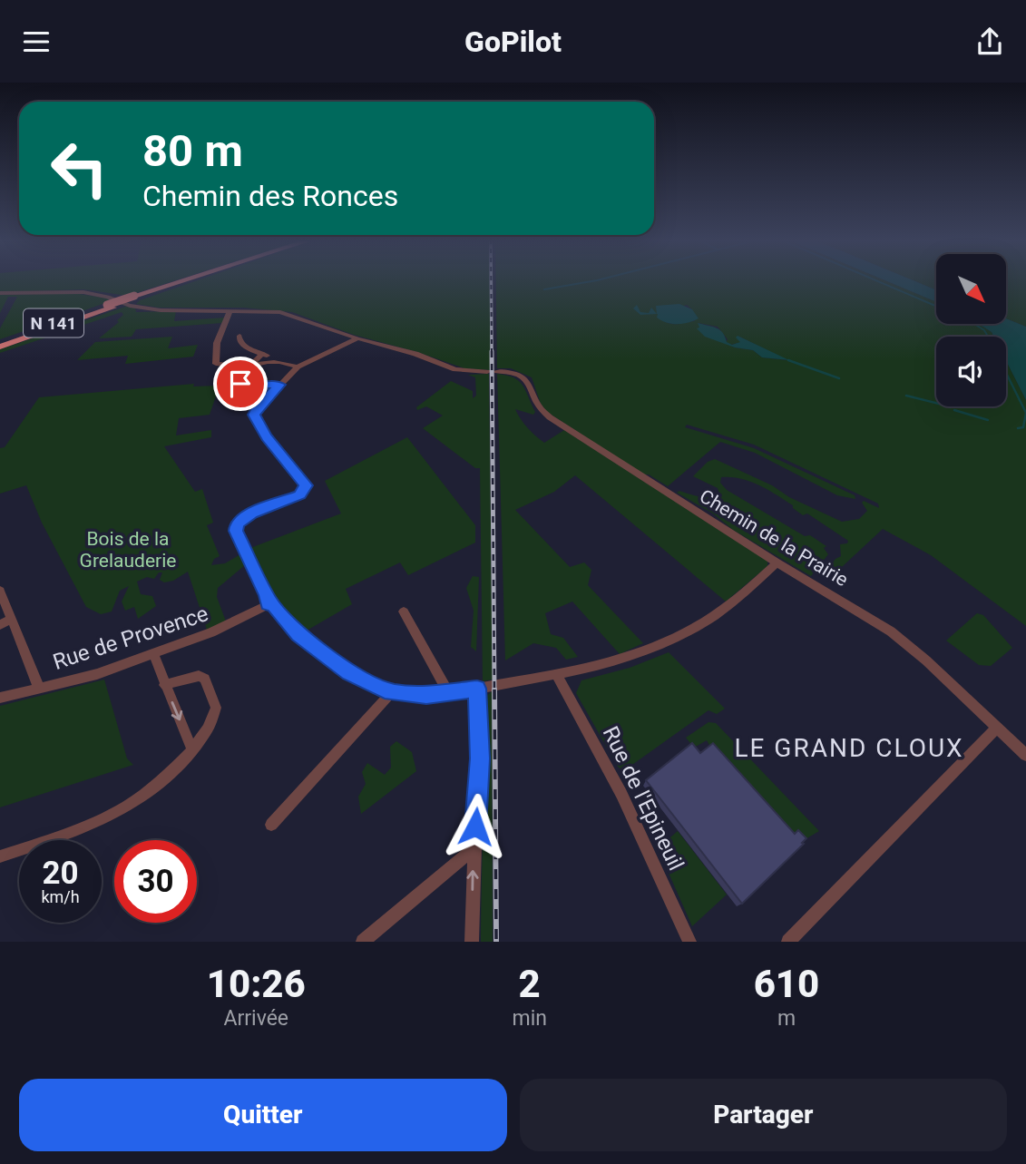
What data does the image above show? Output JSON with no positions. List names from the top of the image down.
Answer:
{
  "streets": {
    "highway": ["N 141"],
    "street": ["Chemin de la Prairie", "Rue de Provence", "Rue de l'Epineuil"]
  },
  "districts": ["LE GRAND CLOUX"],
  "parks": ["Bois de la Grelauderie"],
  "north": "bottom right",
  "page": {
    "header": "GoPilot",
    "turn": ["80 m", "Chemin des Ronces"],
    "speed": "20 km/h",
    "limit": "30",
    "eta": [
      "10:26",
      "Arrivée",
      "2",
      "min",
      "610",
      "m"
    ],
    "buttons": ["Quitter", "Partager"]
  }
}
